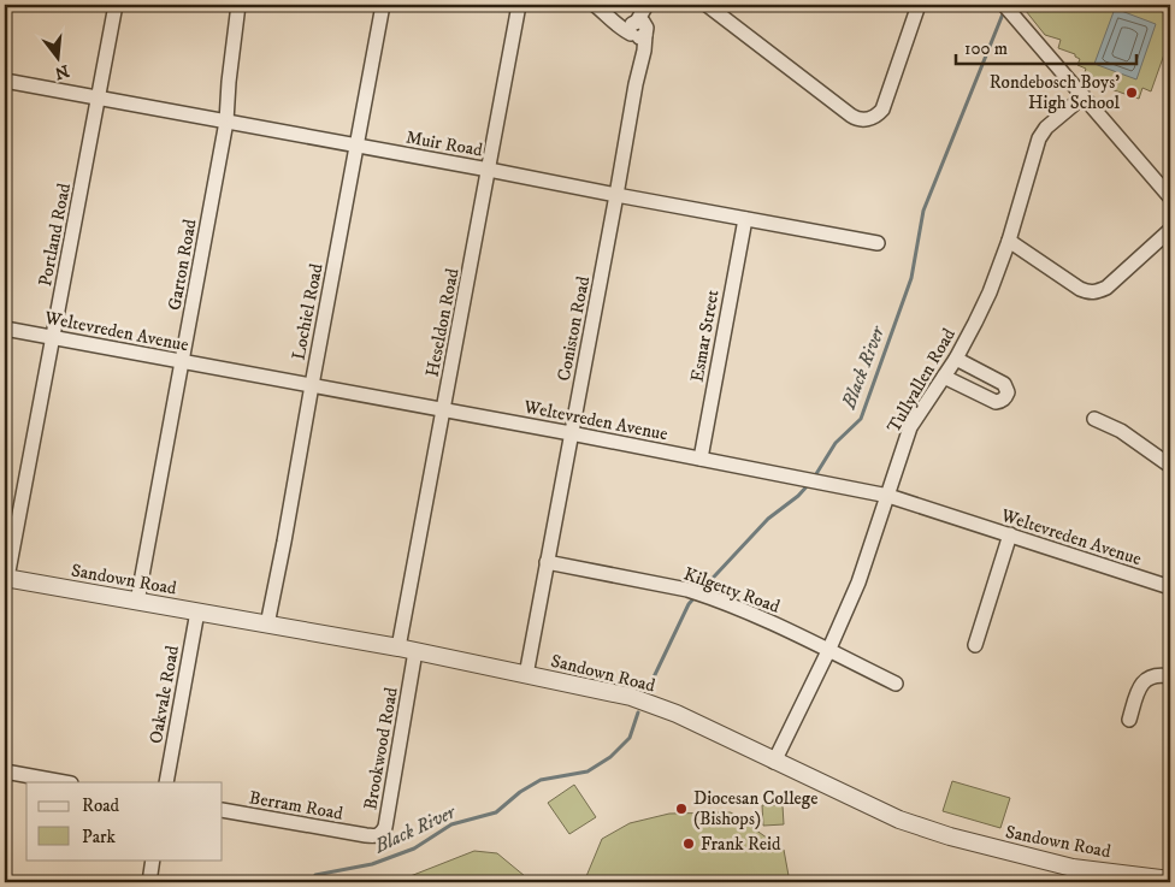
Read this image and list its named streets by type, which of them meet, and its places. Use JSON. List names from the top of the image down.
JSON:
{
  "streets": {
    "street": [
      "Muir Road",
      "Portland Road",
      "Garton Road",
      "Lochiel Road",
      "Heseldon Road",
      "Coniston Road",
      "Weltevreden Avenue",
      "Esmar Street",
      "Tullyallen Road",
      "Sandown Road",
      "Kilgetty Road",
      "Oakvale Road",
      "Brookwood Road",
      "Berram Road"
    ]
  },
  "crossings": [
    ["Muir Road", "Portland Road"],
    ["Muir Road", "Garton Road"],
    ["Muir Road", "Lochiel Road"],
    ["Muir Road", "Heseldon Road"],
    ["Muir Road", "Coniston Road"],
    ["Muir Road", "Esmar Street"],
    ["Portland Road", "Weltevreden Avenue"],
    ["Portland Road", "Sandown Road"],
    ["Garton Road", "Weltevreden Avenue"],
    ["Garton Road", "Sandown Road"],
    ["Lochiel Road", "Weltevreden Avenue"],
    ["Lochiel Road", "Sandown Road"],
    ["Heseldon Road", "Weltevreden Avenue"],
    ["Heseldon Road", "Sandown Road"],
    ["Heseldon Road", "Brookwood Road"],
    ["Coniston Road", "Weltevreden Avenue"],
    ["Coniston Road", "Sandown Road"],
    ["Coniston Road", "Kilgetty Road"],
    ["Weltevreden Avenue", "Esmar Street"],
    ["Weltevreden Avenue", "Tullyallen Road"],
    ["Tullyallen Road", "Sandown Road"],
    ["Tullyallen Road", "Kilgetty Road"],
    ["Sandown Road", "Oakvale Road"],
    ["Sandown Road", "Brookwood Road"],
    ["Brookwood Road", "Berram Road"]
  ],
  "water": ["Black River"],
  "places": ["Rondebosch Boys' High School", "Diocesan College (Bishops)", "Frank Reid"],
  "legend": ["Road", "Park"],
  "scale_bar": "100 m",
  "north": "bottom"
}
